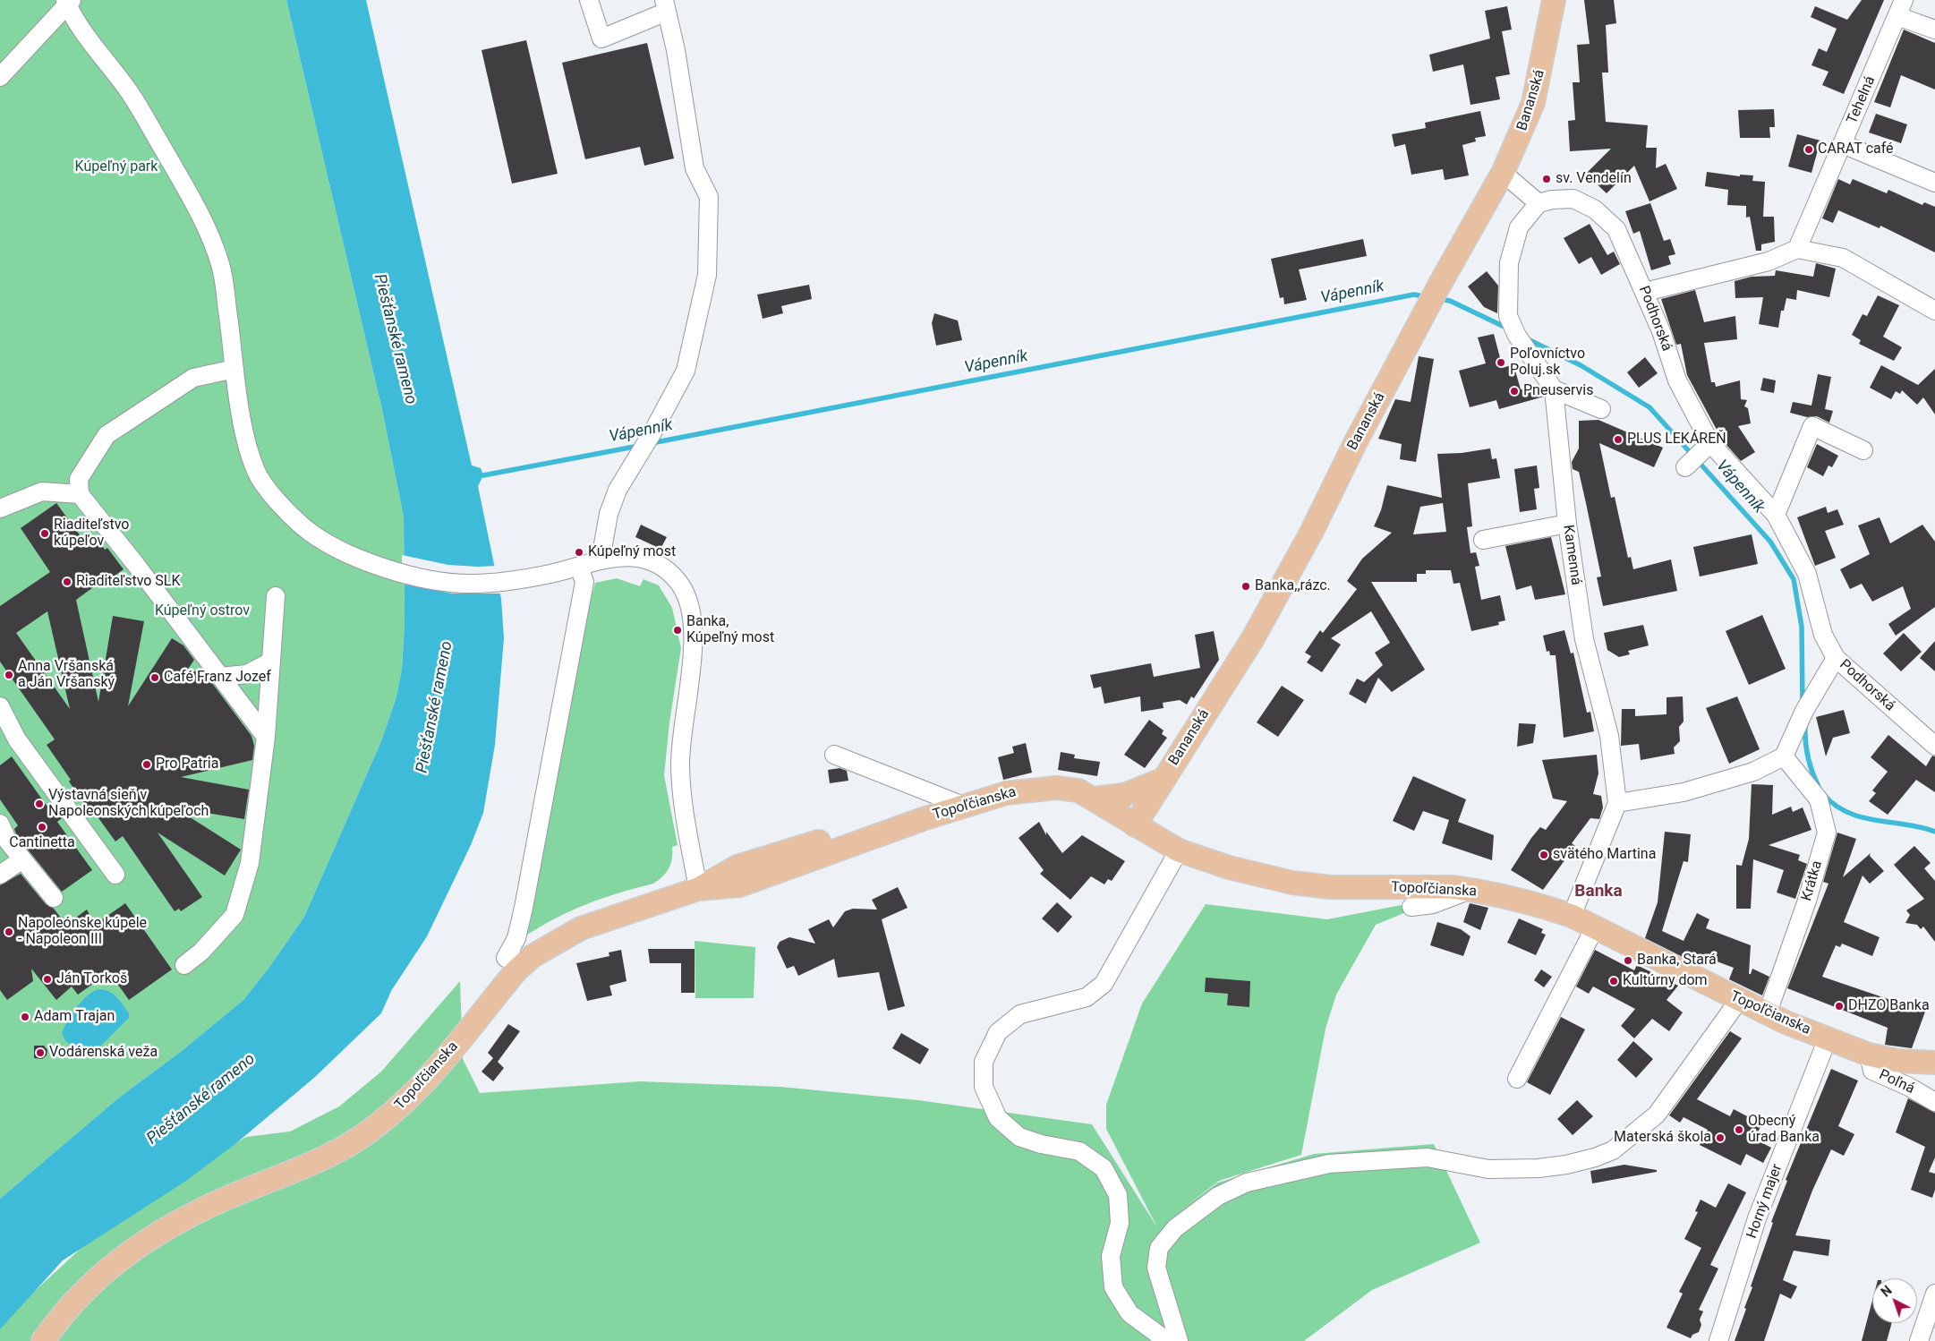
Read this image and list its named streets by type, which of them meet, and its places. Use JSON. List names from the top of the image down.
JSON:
{
  "streets": {
    "main road": ["Bananská", "Topoľčianska"],
    "street": [
      "Tehelná",
      "Podhorská",
      "Kamenná",
      "Krátka",
      "Poľná",
      "Horný majer"
    ]
  },
  "crossings": [
    ["Bananská", "Topoľčianska"],
    ["Podhorská", "Kamenná"],
    ["Kamenná", "Topoľčianska"],
    ["Topoľčianska", "Krátka"],
    ["Topoľčianska", "Poľná"],
    ["Topoľčianska", "Horný majer"]
  ],
  "districts": ["Banka"],
  "water": ["Vápenník", "Piešťanské rameno"],
  "parks": ["Kúpeľný park", "Kúpeľný ostrov"],
  "places": [
    "CARAT café",
    "sv. Vendelín",
    "Poľovníctvo Poluj.sk",
    "Pneuservis",
    "PLUS LEKÁREŇ",
    "Riaditeľstvo kúpeľov",
    "Kúpeľný most",
    "Riaditeľstvo SLK",
    "Banka,,rázc.",
    "Banka, Kúpeľný most",
    "Anna Vršanská a Ján Vršanský",
    "Café Franz Jozef",
    "Pro Patria",
    "Výstavná sieň v Napoleonských kúpeľoch",
    "Cantinetta",
    "svätého Martina",
    "Napoleónske kúpele - Napoleon III",
    "Banka, Stará",
    "Ján Torkoš",
    "Kultúrny dom",
    "DHZO Banka",
    "Adam Trajan",
    "Vodárenská veža",
    "Obecný úrad Banka",
    "Materská škola"
  ],
  "north": "top left"
}
